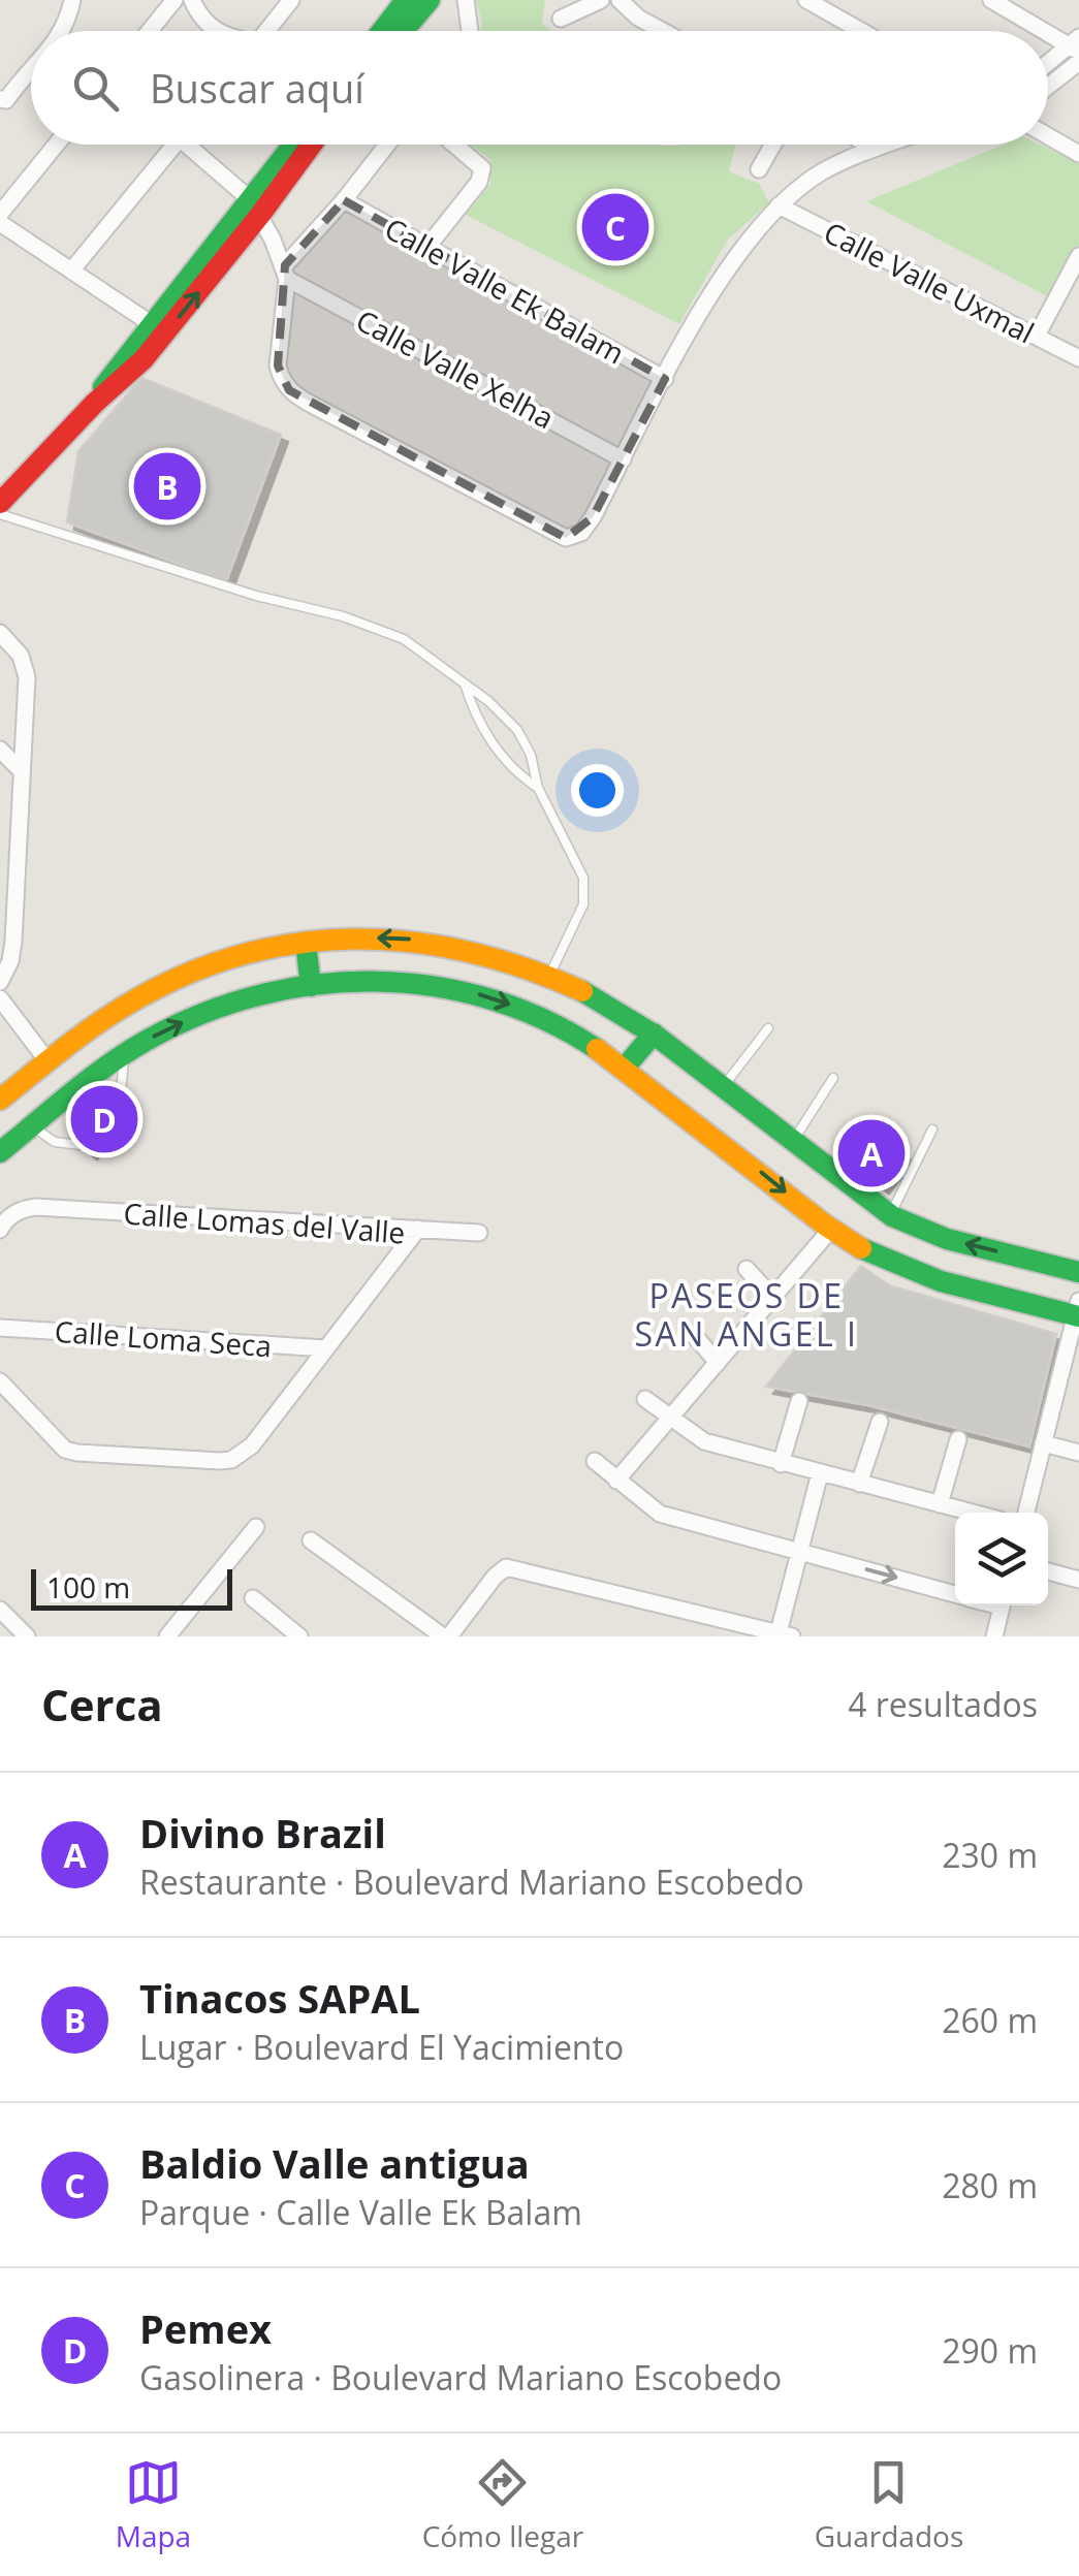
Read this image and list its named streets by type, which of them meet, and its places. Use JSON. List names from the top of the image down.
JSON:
{
  "streets": {
    "street": [
      "Calle Valle Uxmal",
      "Calle Valle Ek Balam",
      "Calle Valle Xelha",
      "Calle Lomas del Valle",
      "Calle Loma Seca"
    ]
  },
  "crossings": [
    ["Calle Lomas del Valle", "Calle Loma Seca"]
  ],
  "districts": ["PASEOS DE SAN ANGEL I"],
  "scale_bar": "100 m",
  "page": {
    "search": "Buscar aquí",
    "pins": [
      "C",
      "B",
      "D",
      "A"
    ],
    "scale": "100 m",
    "heading": ["Cerca", "4 resultados"],
    "list": [
      {
        "mark": "A",
        "name": "Divino Brazil",
        "note": "Restaurante · Boulevard Mariano Escobedo",
        "value": "230 m"
      },
      {
        "mark": "B",
        "name": "Tinacos SAPAL",
        "note": "Lugar · Boulevard El Yacimiento",
        "value": "260 m"
      },
      {
        "mark": "C",
        "name": "Baldio Valle antigua",
        "note": "Parque · Calle Valle Ek Balam",
        "value": "280 m"
      },
      {
        "mark": "D",
        "name": "Pemex",
        "note": "Gasolinera · Boulevard Mariano Escobedo",
        "value": "290 m"
      }
    ],
    "nav": ["Mapa", "Cómo llegar", "Guardados"]
  }
}
